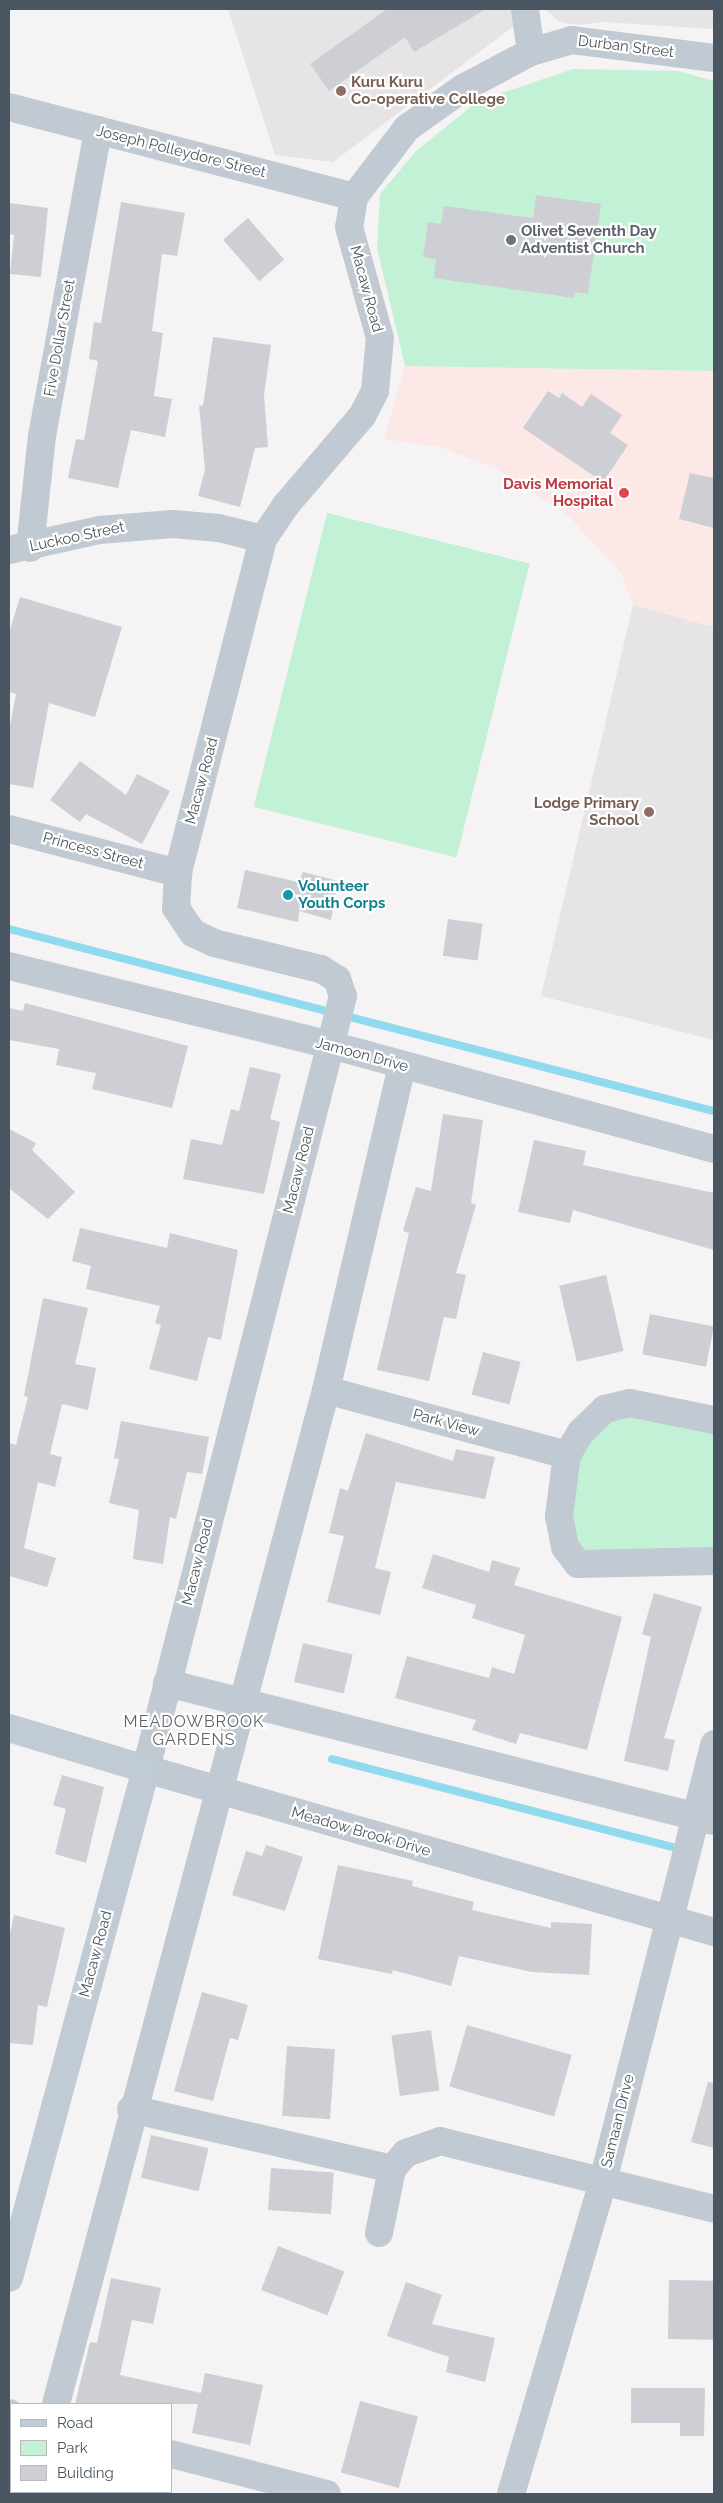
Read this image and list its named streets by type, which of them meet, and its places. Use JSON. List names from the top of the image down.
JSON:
{
  "streets": {
    "street": [
      "Durban Street",
      "Joseph Polleydore Street",
      "Macaw Road",
      "Five Dollar Street",
      "Luckoo Street",
      "Princess Street",
      "Jamoon Drive",
      "Park View",
      "Meadow Brook Drive",
      "Samaan Drive"
    ]
  },
  "crossings": [
    ["Durban Street", "Joseph Polleydore Street"],
    ["Durban Street", "Macaw Road"],
    ["Joseph Polleydore Street", "Macaw Road"],
    ["Joseph Polleydore Street", "Five Dollar Street"],
    ["Macaw Road", "Luckoo Street"],
    ["Macaw Road", "Princess Street"],
    ["Macaw Road", "Jamoon Drive"],
    ["Macaw Road", "Meadow Brook Drive"],
    ["Five Dollar Street", "Luckoo Street"],
    ["Meadow Brook Drive", "Samaan Drive"]
  ],
  "districts": ["MEADOWBROOK GARDENS"],
  "places": [
    "Kuru Kuru Co-operative College",
    "Olivet Seventh Day Adventist Church",
    "Davis Memorial Hospital",
    "Lodge Primary School",
    "Volunteer Youth Corps"
  ],
  "legend": ["Road", "Park", "Building"]
}
